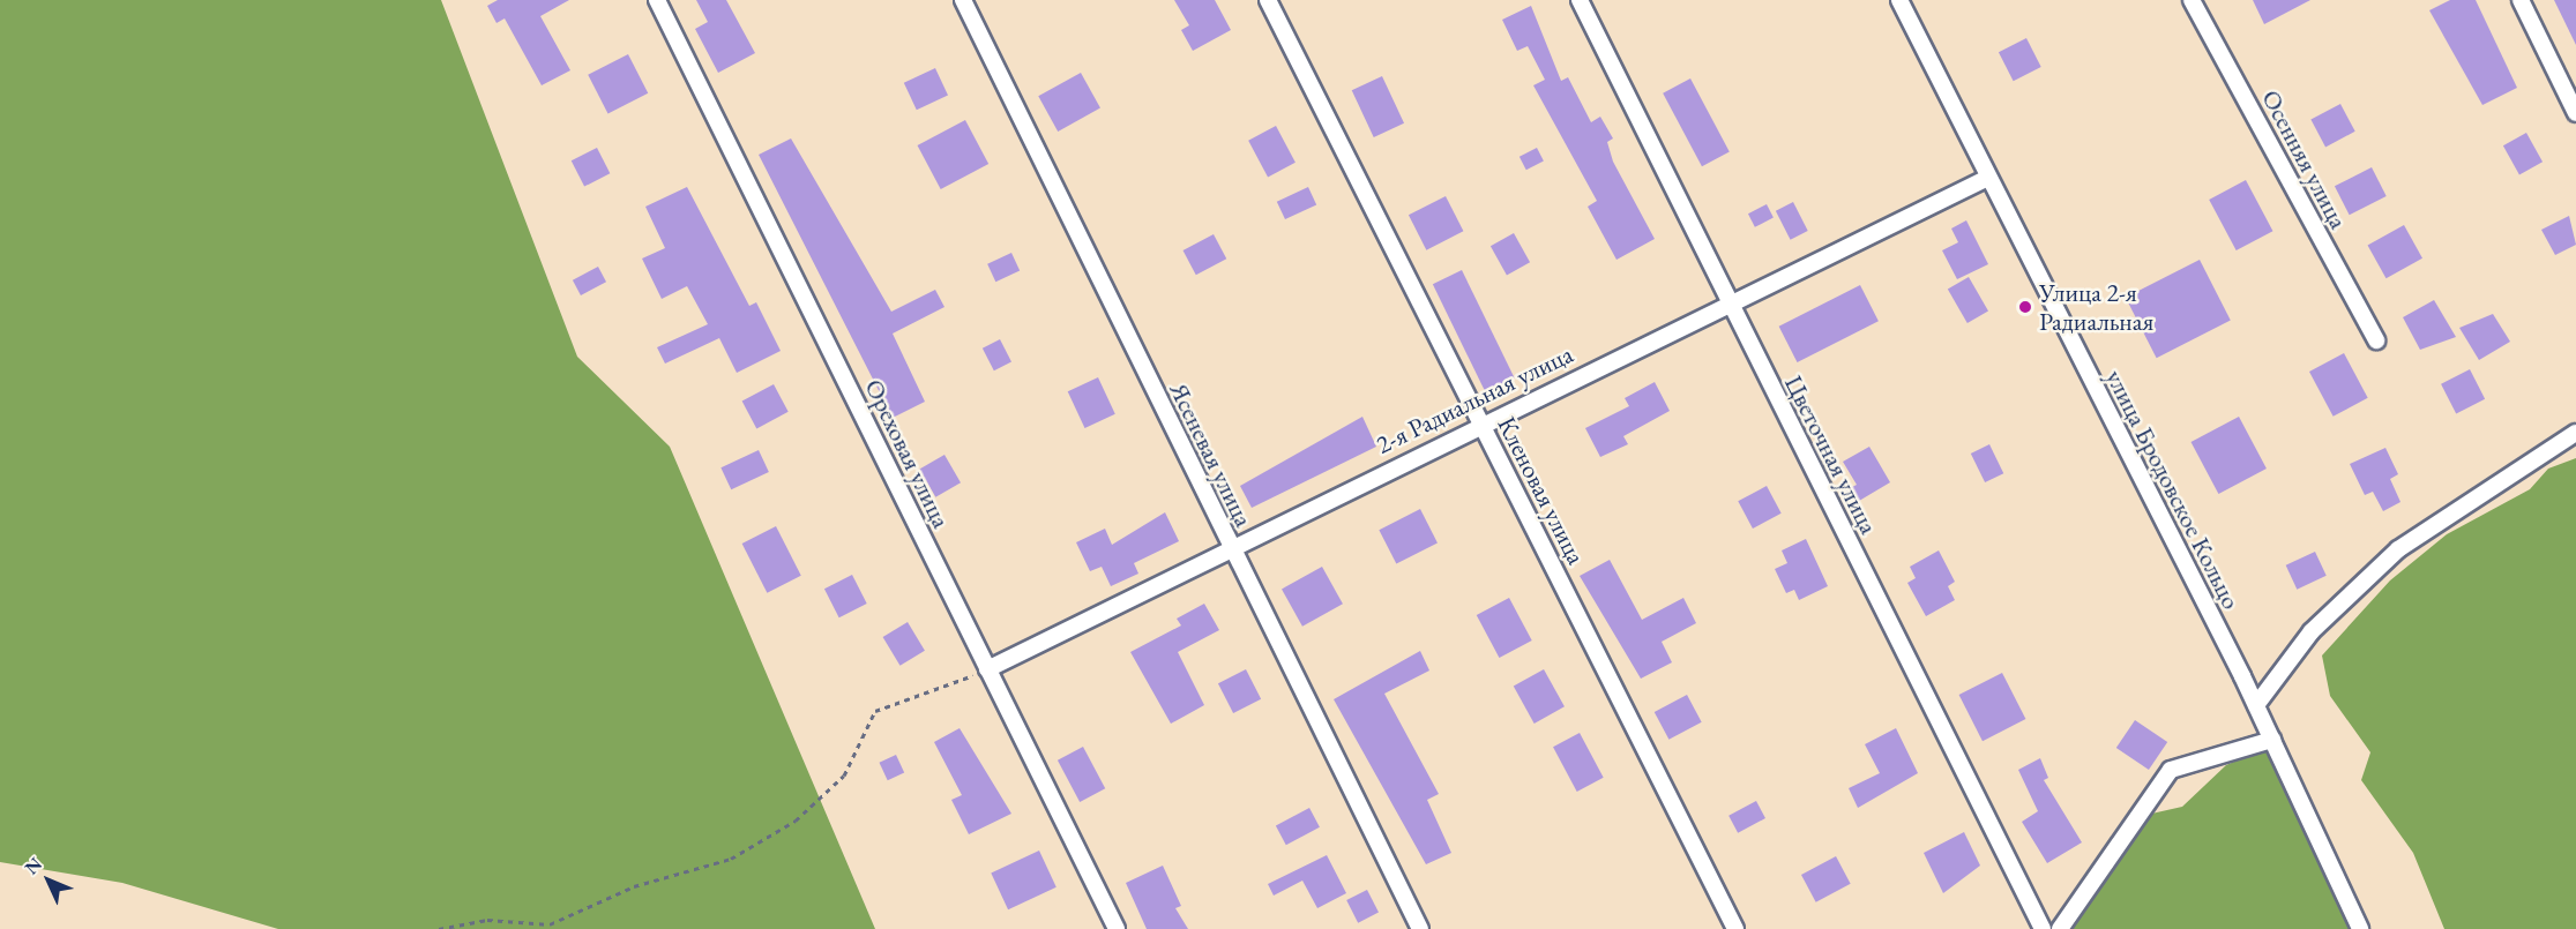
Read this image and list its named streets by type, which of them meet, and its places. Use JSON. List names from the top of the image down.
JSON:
{
  "streets": {
    "street": [
      "Осенняя улица",
      "2-я Радиальная улица",
      "Ореховая улица",
      "Ясеневая улица",
      "Цветочная улица",
      "улица Бродовское Кольцо",
      "Кленовая улица"
    ]
  },
  "crossings": [
    ["2-я Радиальная улица", "Ореховая улица"],
    ["2-я Радиальная улица", "Ясеневая улица"],
    ["2-я Радиальная улица", "Цветочная улица"],
    ["2-я Радиальная улица", "улица Бродовское Кольцо"],
    ["2-я Радиальная улица", "Кленовая улица"]
  ],
  "places": ["Улица 2-я Радиальная"],
  "north": "top left"
}
